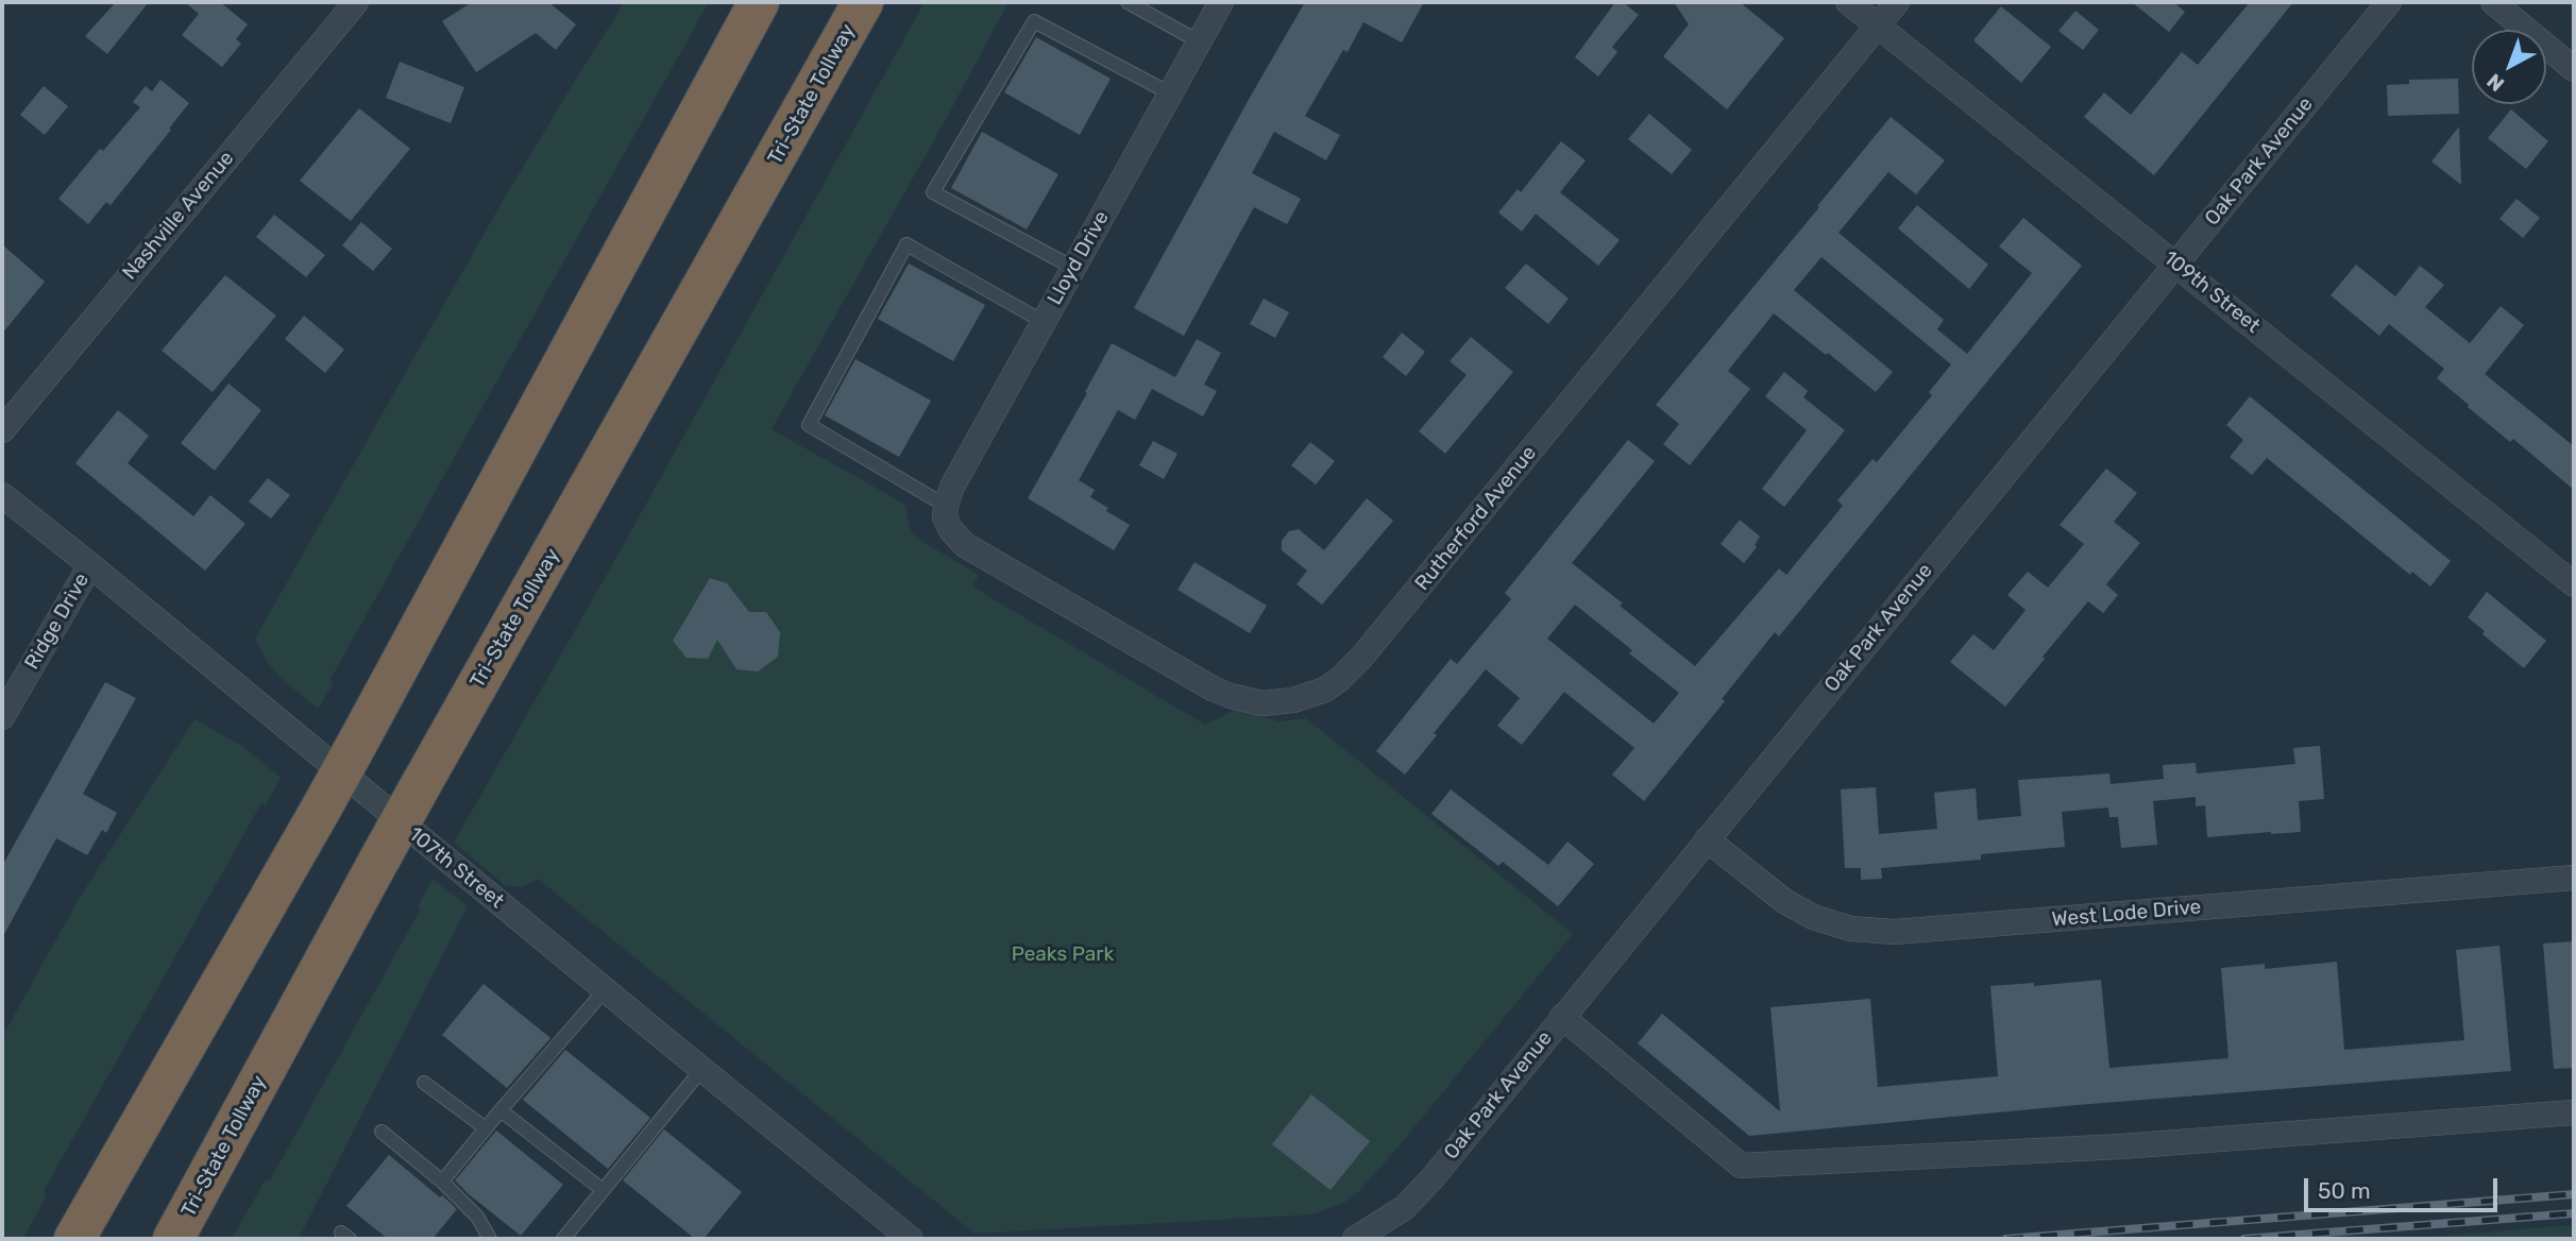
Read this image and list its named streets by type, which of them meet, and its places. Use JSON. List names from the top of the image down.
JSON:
{
  "streets": {
    "highway": ["Tri-State Tollway"],
    "street": [
      "Oak Park Avenue",
      "Nashville Avenue",
      "Lloyd Drive",
      "109th Street",
      "Rutherford Avenue",
      "Ridge Drive",
      "107th Street",
      "West Lode Drive"
    ]
  },
  "crossings": [
    ["Oak Park Avenue", "109th Street"],
    ["Oak Park Avenue", "West Lode Drive"],
    ["Lloyd Drive", "Rutherford Avenue"],
    ["109th Street", "Rutherford Avenue"],
    ["Ridge Drive", "107th Street"]
  ],
  "parks": ["Peaks Park"],
  "scale_bar": "50 m",
  "north": "bottom left"
}
